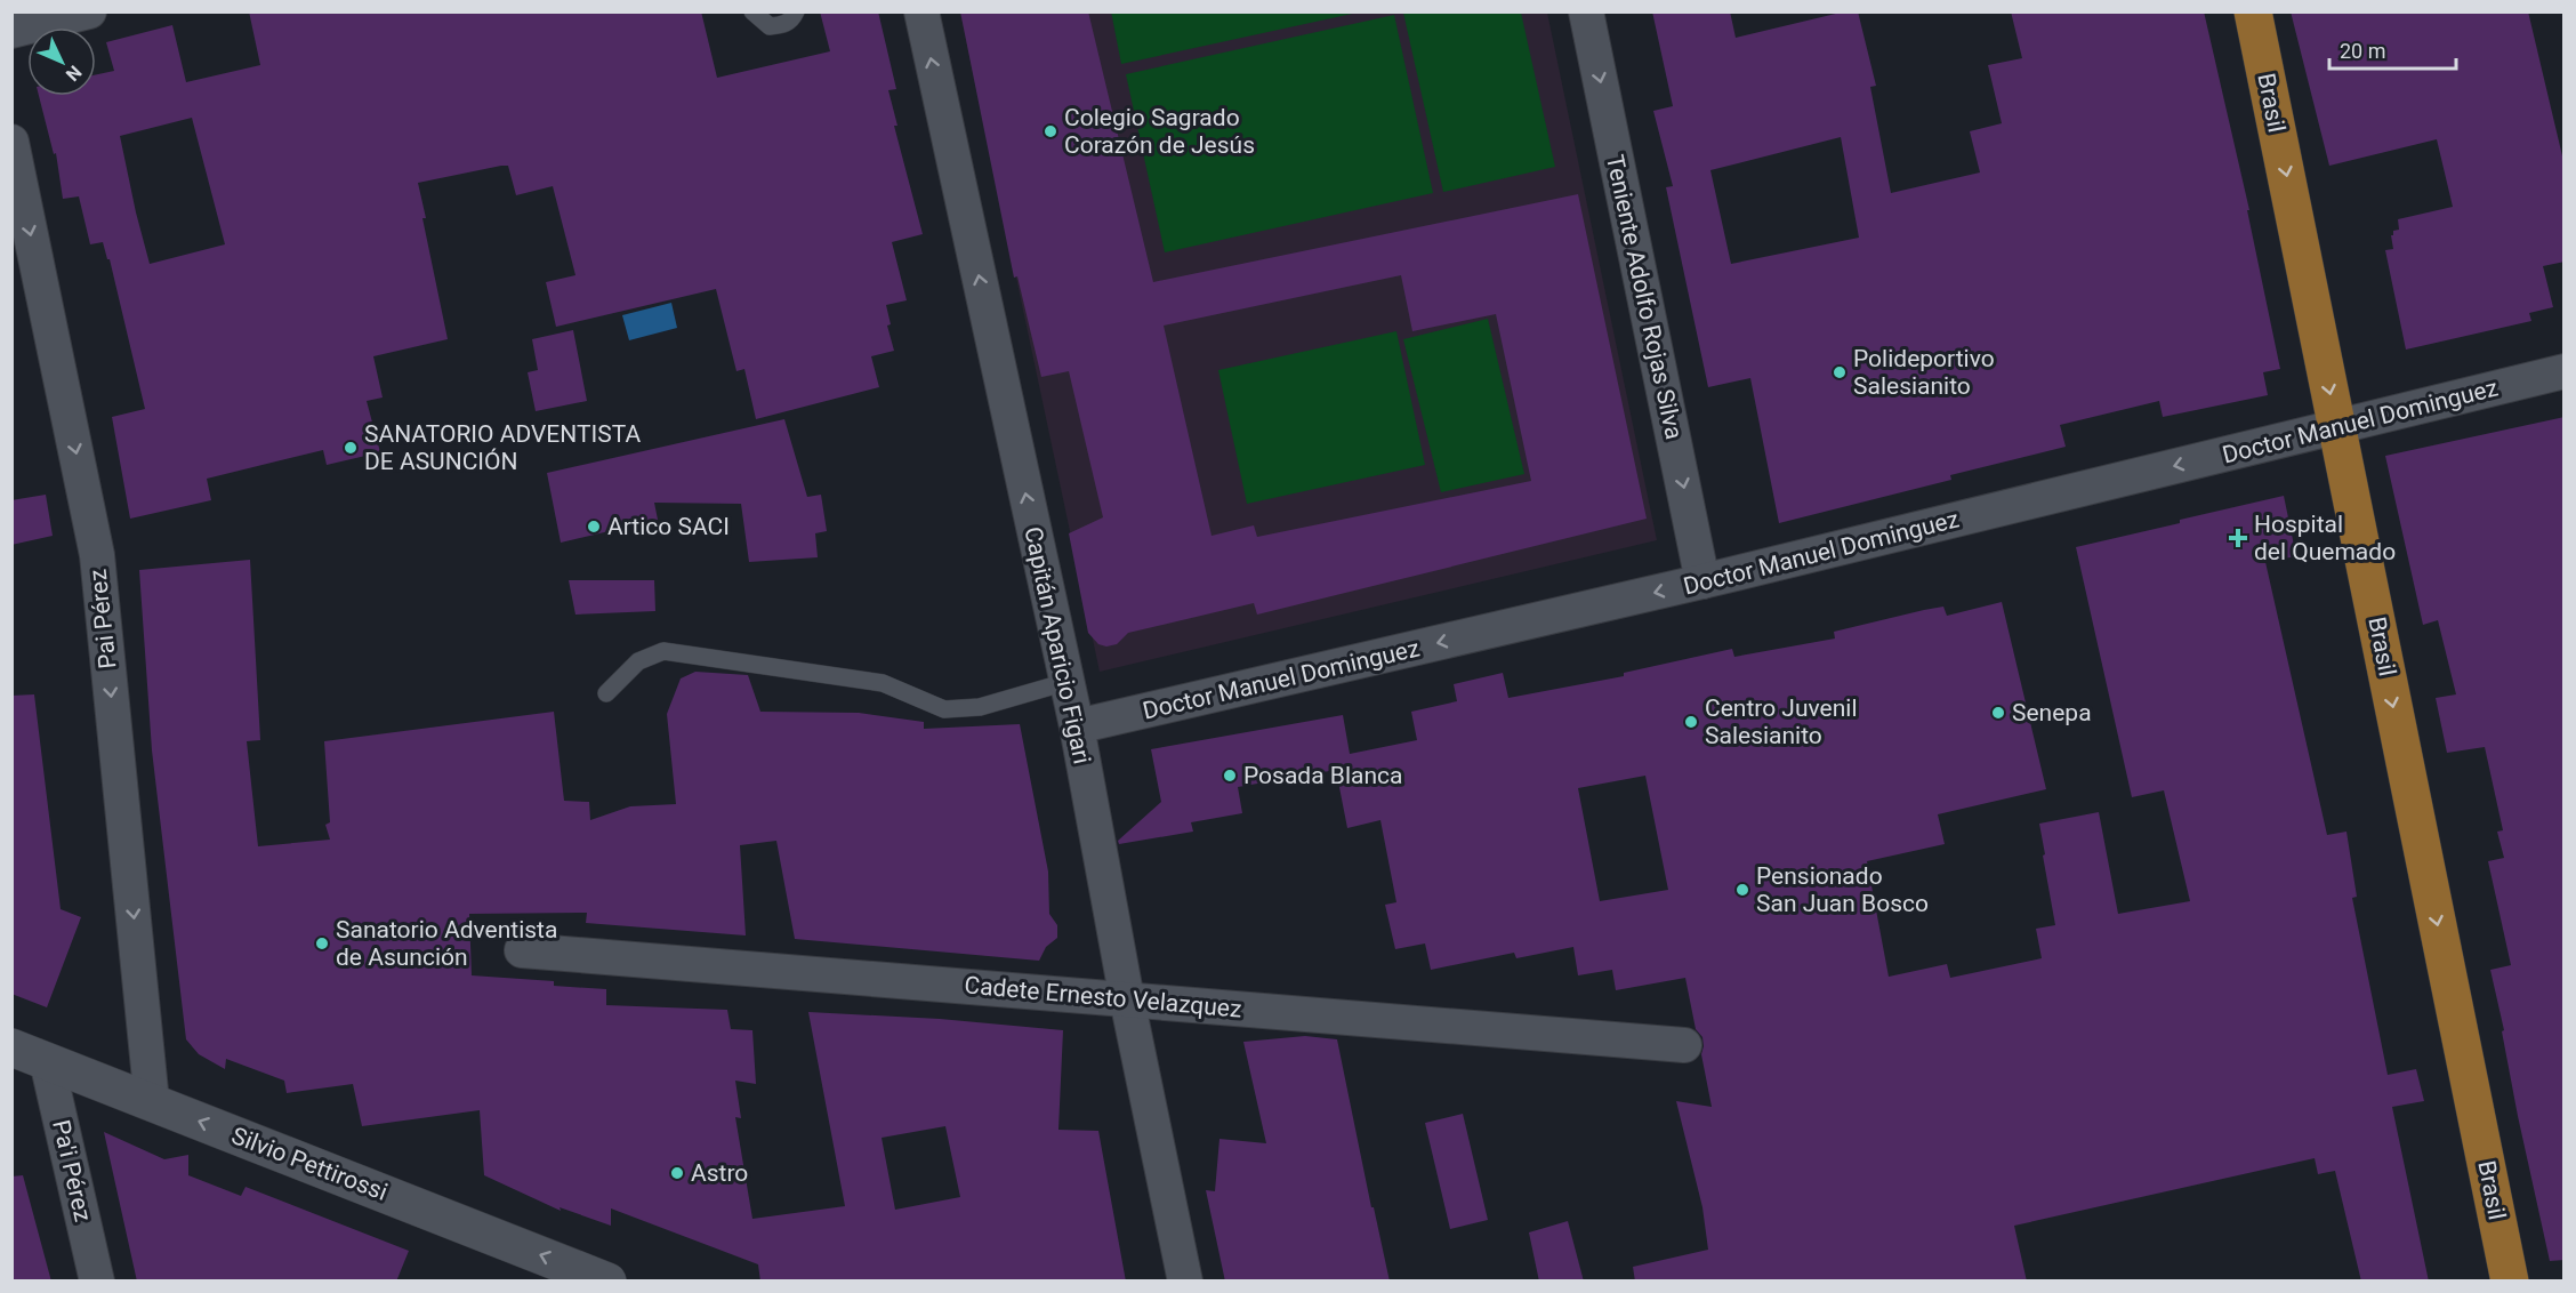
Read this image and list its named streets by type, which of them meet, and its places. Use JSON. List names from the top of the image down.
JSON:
{
  "streets": {
    "main road": ["Brasil", "Silvio Pettirossi"],
    "street": [
      "Teniente Adolfo Rojas Silva",
      "Doctor Manuel Dominguez",
      "Pai Pérez",
      "Capitán Aparicio Figari",
      "Cadete Ernesto Velazquez",
      "Pa'i Pérez"
    ]
  },
  "crossings": [
    ["Brasil", "Doctor Manuel Dominguez"],
    ["Teniente Adolfo Rojas Silva", "Doctor Manuel Dominguez"],
    ["Doctor Manuel Dominguez", "Capitán Aparicio Figari"],
    ["Pai Pérez", "Silvio Pettirossi"],
    ["Capitán Aparicio Figari", "Cadete Ernesto Velazquez"],
    ["Silvio Pettirossi", "Pa'i Pérez"]
  ],
  "one_way": [
    "Brasil",
    "Teniente Adolfo Rojas Silva",
    "Doctor Manuel Dominguez",
    "Pai Pérez",
    "Capitán Aparicio Figari",
    "Silvio Pettirossi"
  ],
  "places": {
    "other": [
      "Colegio Sagrado Corazón de Jesús",
      "Polideportivo Salesianito",
      "SANATORIO ADVENTISTA DE ASUNCIÓN",
      "Artico SACI",
      "Senepa",
      "Centro Juvenil Salesianito",
      "Posada Blanca",
      "Pensionado San Juan Bosco",
      "Sanatorio Adventista de Asunción",
      "Astro"
    ],
    "health": ["Hospital del Quemado"]
  },
  "scale_bar": "20 m",
  "north": "bottom right"
}
